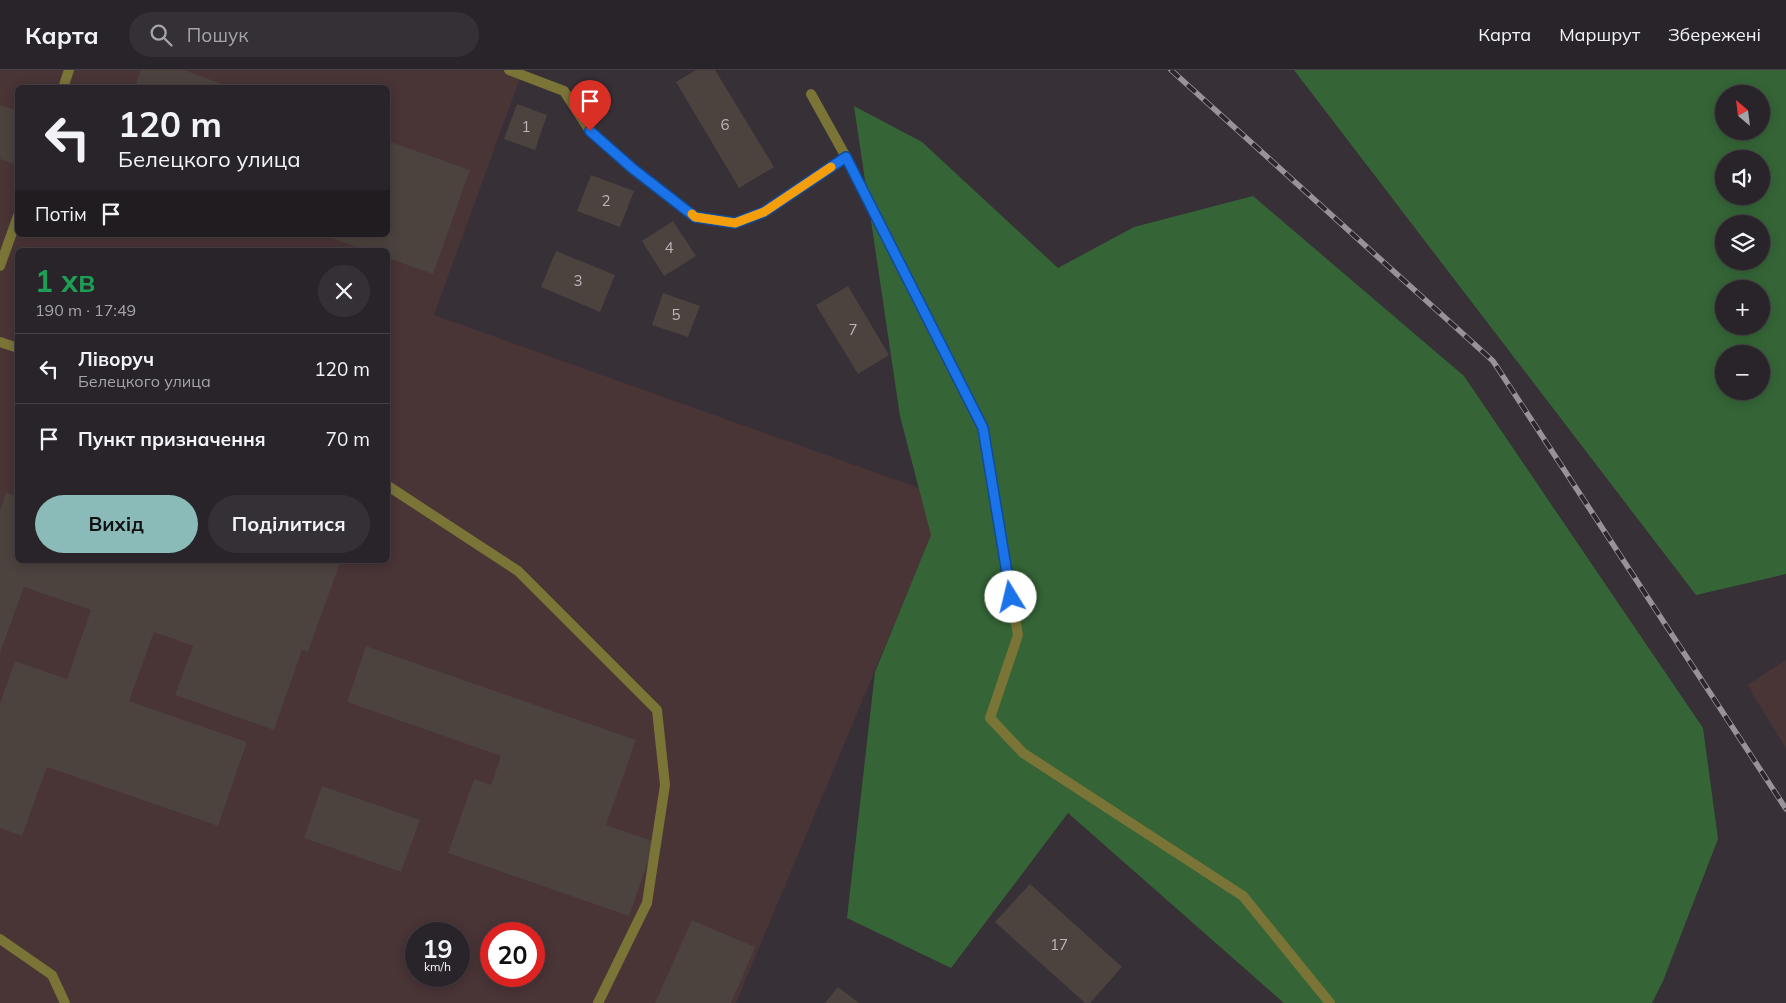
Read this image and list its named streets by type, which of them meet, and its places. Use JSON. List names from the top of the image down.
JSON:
{
  "house_numbers": [
    "6",
    "1",
    "2",
    "4",
    "3",
    "5",
    "7",
    "17"
  ],
  "north": "top left",
  "page": {
    "header": "Карта",
    "search": "Пошук",
    "nav": ["Карта", "Маршрут", "Збережені"],
    "map_buttons": ["+", "−"],
    "turn": ["120 m", "Белецкого улица"],
    "then": "Потім",
    "heading": ["1 хв", "190 m · 17:49"],
    "list": [
      {
        "name": "Ліворуч",
        "note": "Белецкого улица",
        "value": "120 m"
      },
      {
        "name": "Пункт призначення",
        "value": "70 m"
      }
    ],
    "buttons": ["Вихід", "Поділитися"],
    "speed": "19 km/h",
    "limit": "20"
  }
}
